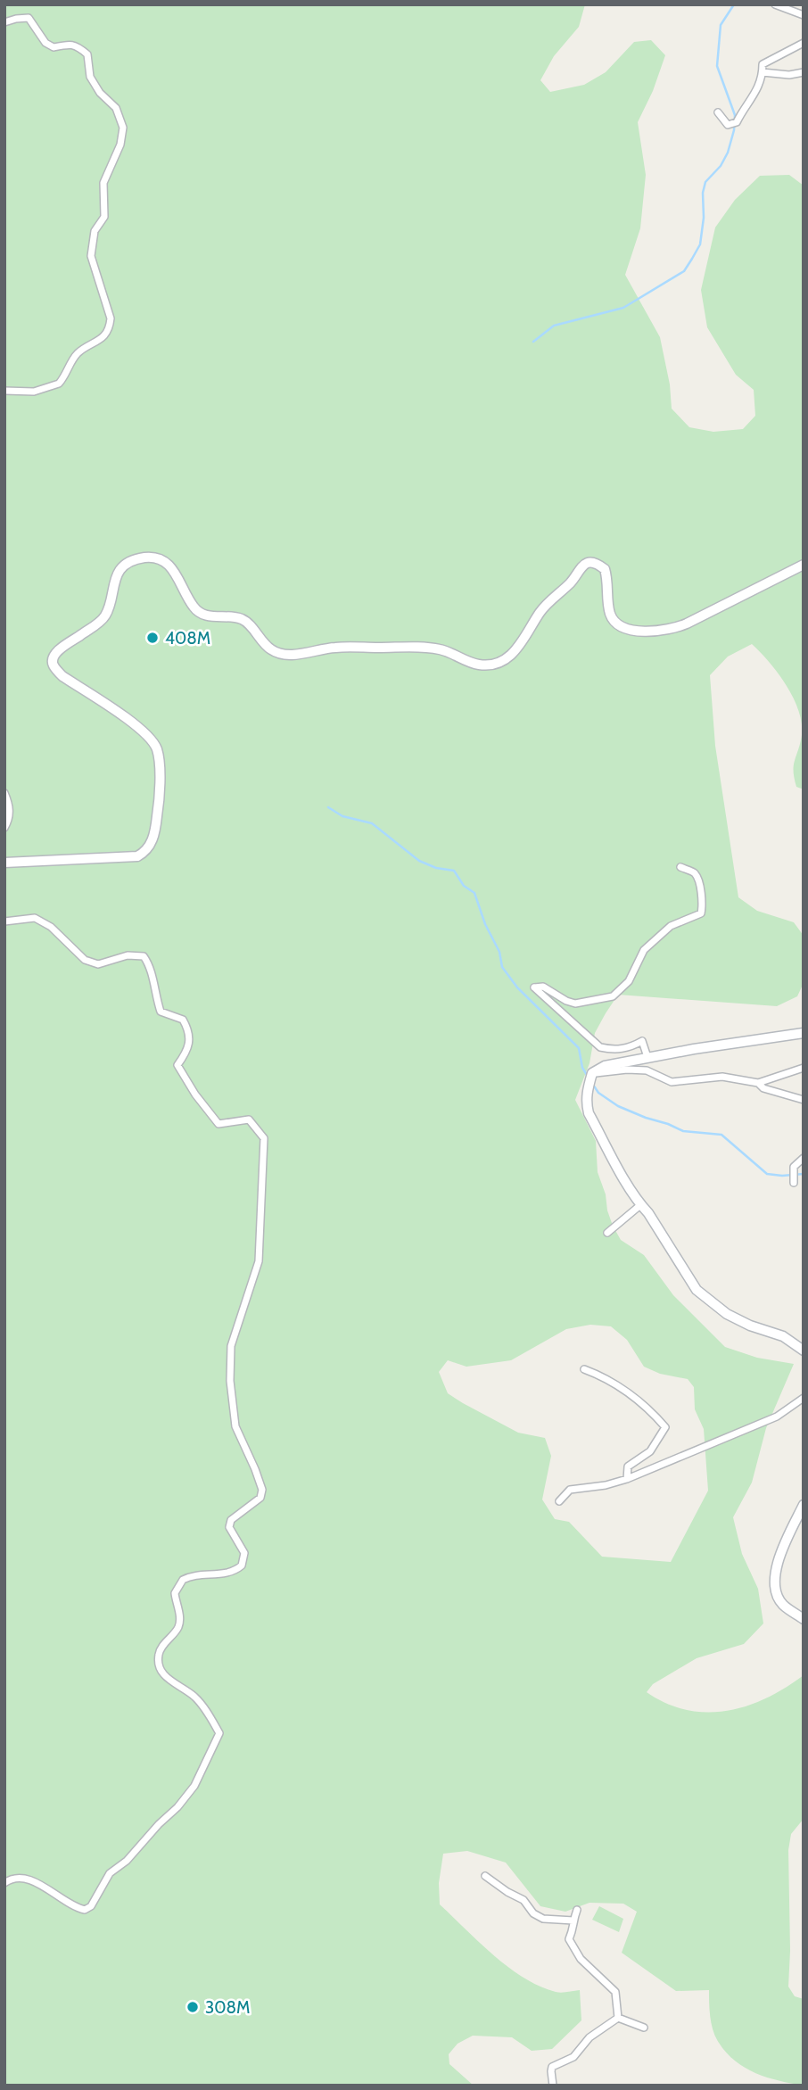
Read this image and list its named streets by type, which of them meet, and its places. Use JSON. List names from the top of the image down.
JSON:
{
  "places": ["408M", "308M"]
}
